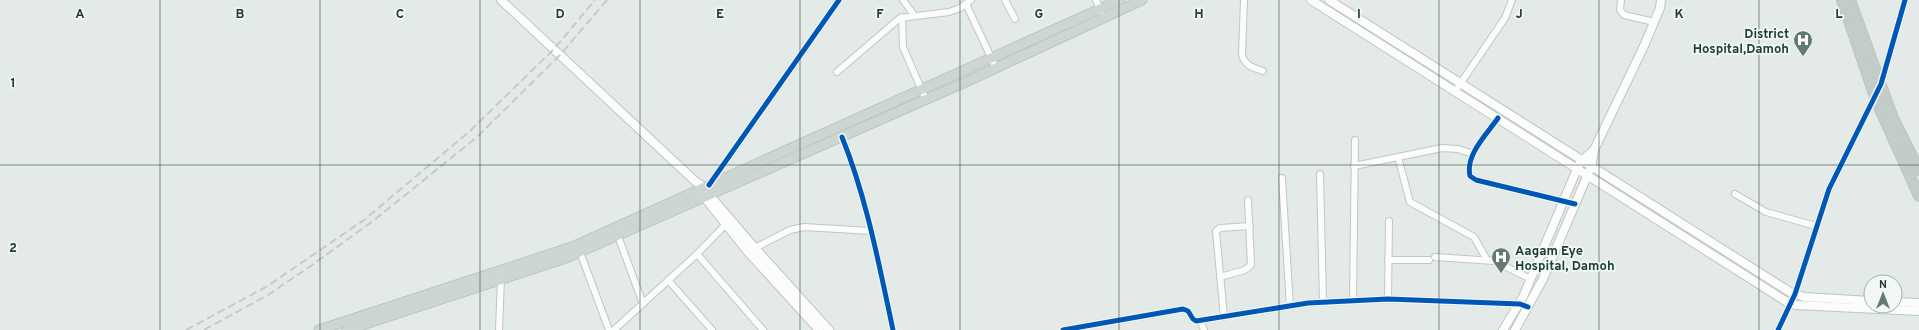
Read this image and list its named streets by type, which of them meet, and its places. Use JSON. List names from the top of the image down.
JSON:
{
  "places": {
    "hospital": ["District Hospital,Damoh", "Aagam Eye Hospital, Damoh"]
  },
  "north": "top",
  "grid": {
    "columns": [
      "A",
      "B",
      "C",
      "D",
      "E",
      "F",
      "G",
      "H",
      "I",
      "J",
      "K",
      "L"
    ],
    "rows": ["1", "2"]
  }
}
